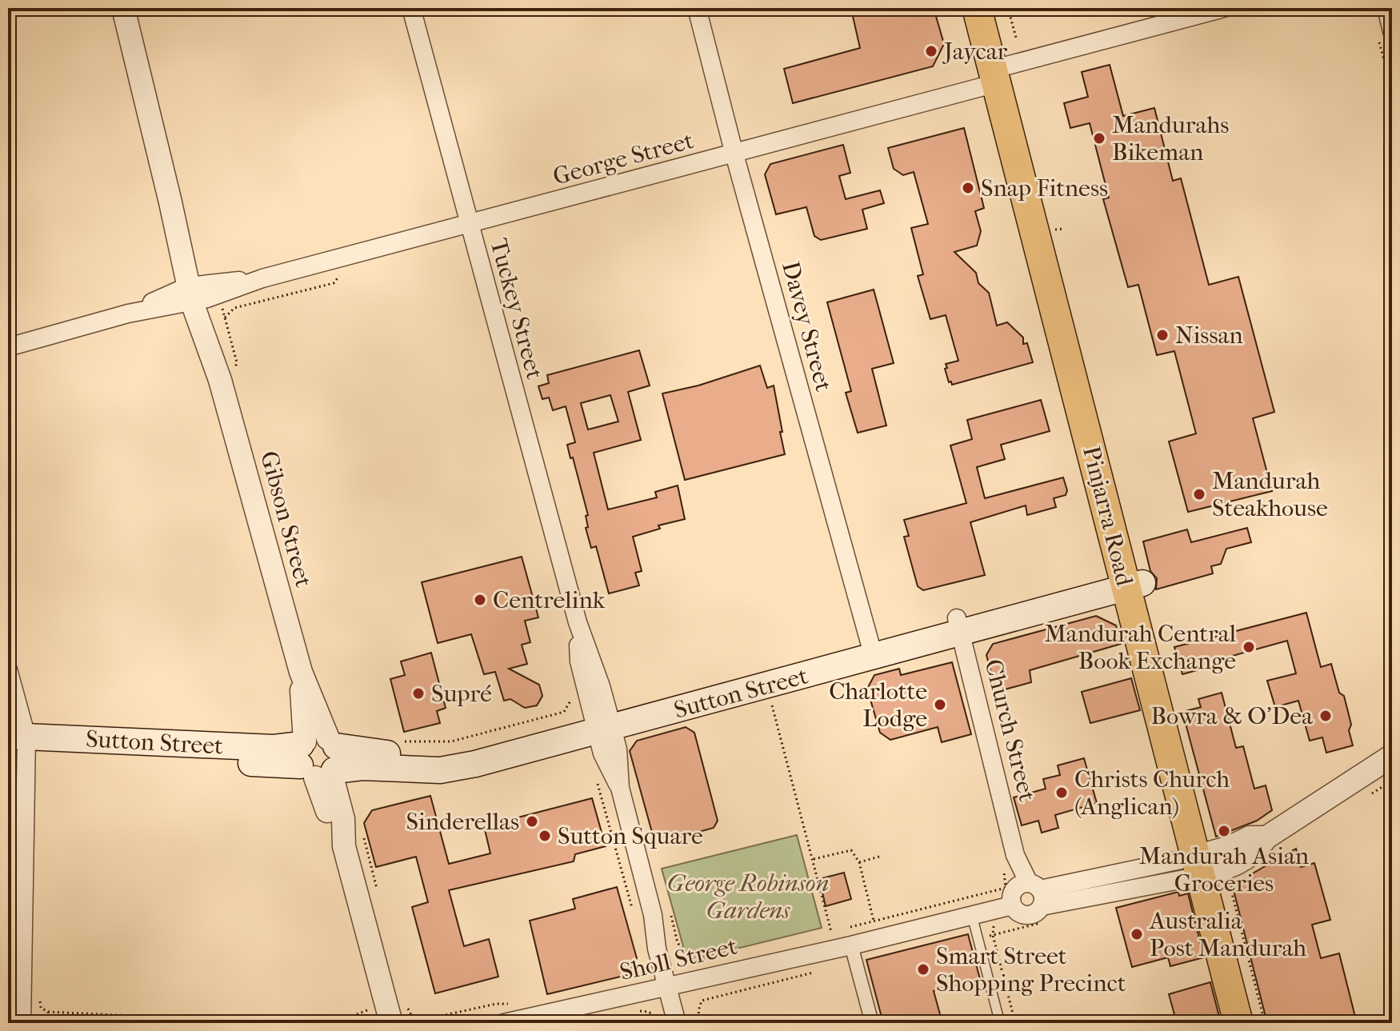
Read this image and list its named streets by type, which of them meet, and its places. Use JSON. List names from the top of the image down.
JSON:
{
  "streets": {
    "main road": ["Pinjarra Road", "Sutton Street"],
    "street": [
      "George Street",
      "Tuckey Street",
      "Davey Street",
      "Gibson Street",
      "Church Street",
      "Sholl Street"
    ]
  },
  "crossings": [
    ["George Street", "Tuckey Street"],
    ["George Street", "Davey Street"],
    ["George Street", "Pinjarra Road"],
    ["George Street", "Gibson Street"],
    ["Tuckey Street", "Sutton Street"],
    ["Tuckey Street", "Sholl Street"],
    ["Davey Street", "Sutton Street"],
    ["Pinjarra Road", "Sutton Street"],
    ["Pinjarra Road", "Sholl Street"],
    ["Gibson Street", "Sutton Street"],
    ["Sutton Street", "Church Street"],
    ["Church Street", "Sholl Street"]
  ],
  "parks": ["George Robinson Gardens"],
  "places": [
    "Jaycar",
    "Mandurahs Bikeman",
    "Snap Fitness",
    "Nissan",
    "Mandurah Steakhouse",
    "Centrelink",
    "Mandurah Central Book Exchange",
    "Supré",
    "Charlotte Lodge",
    "Bowra & O'Dea",
    "Christs Church (Anglican)",
    "Sinderellas",
    "Mandurah Asian Groceries",
    "Sutton Square",
    "Australia Post Mandurah",
    "Smart Street Shopping Precinct"
  ]
}
